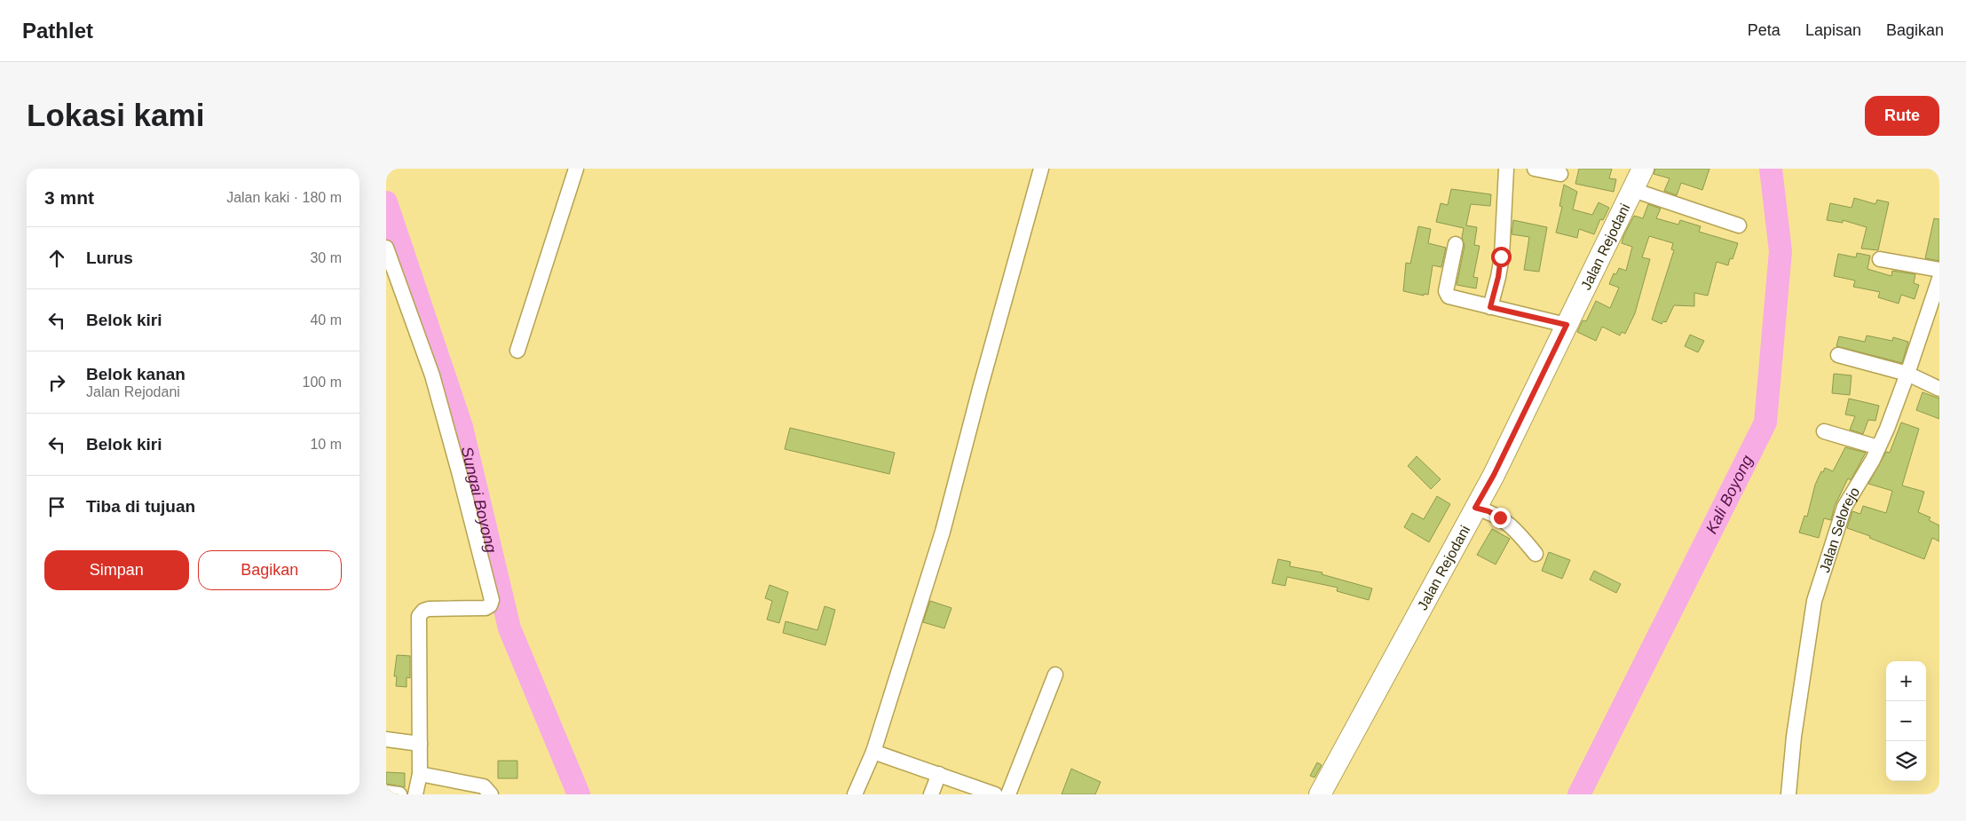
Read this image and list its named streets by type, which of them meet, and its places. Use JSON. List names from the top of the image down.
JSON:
{
  "streets": {
    "main road": ["Jalan Rejodani"],
    "street": ["Jalan Selorejo"]
  },
  "water": ["Kali Boyong", "Sungai Boyong"],
  "page": {
    "header": "Pathlet",
    "nav": ["Peta", "Lapisan", "Bagikan"],
    "buttons": [
      "Rute",
      ["Simpan", "Bagikan"]
    ],
    "title": "Lokasi kami",
    "heading": ["3 mnt", "Jalan kaki · 180 m"],
    "list": [
      ["Lurus", "30 m"],
      ["Belok kiri", "40 m"],
      ["Belok kanan", "Jalan Rejodani", "100 m"],
      ["Belok kiri", "10 m"],
      "Tiba di tujuan"
    ],
    "map_buttons": ["+", "−"]
  }
}
